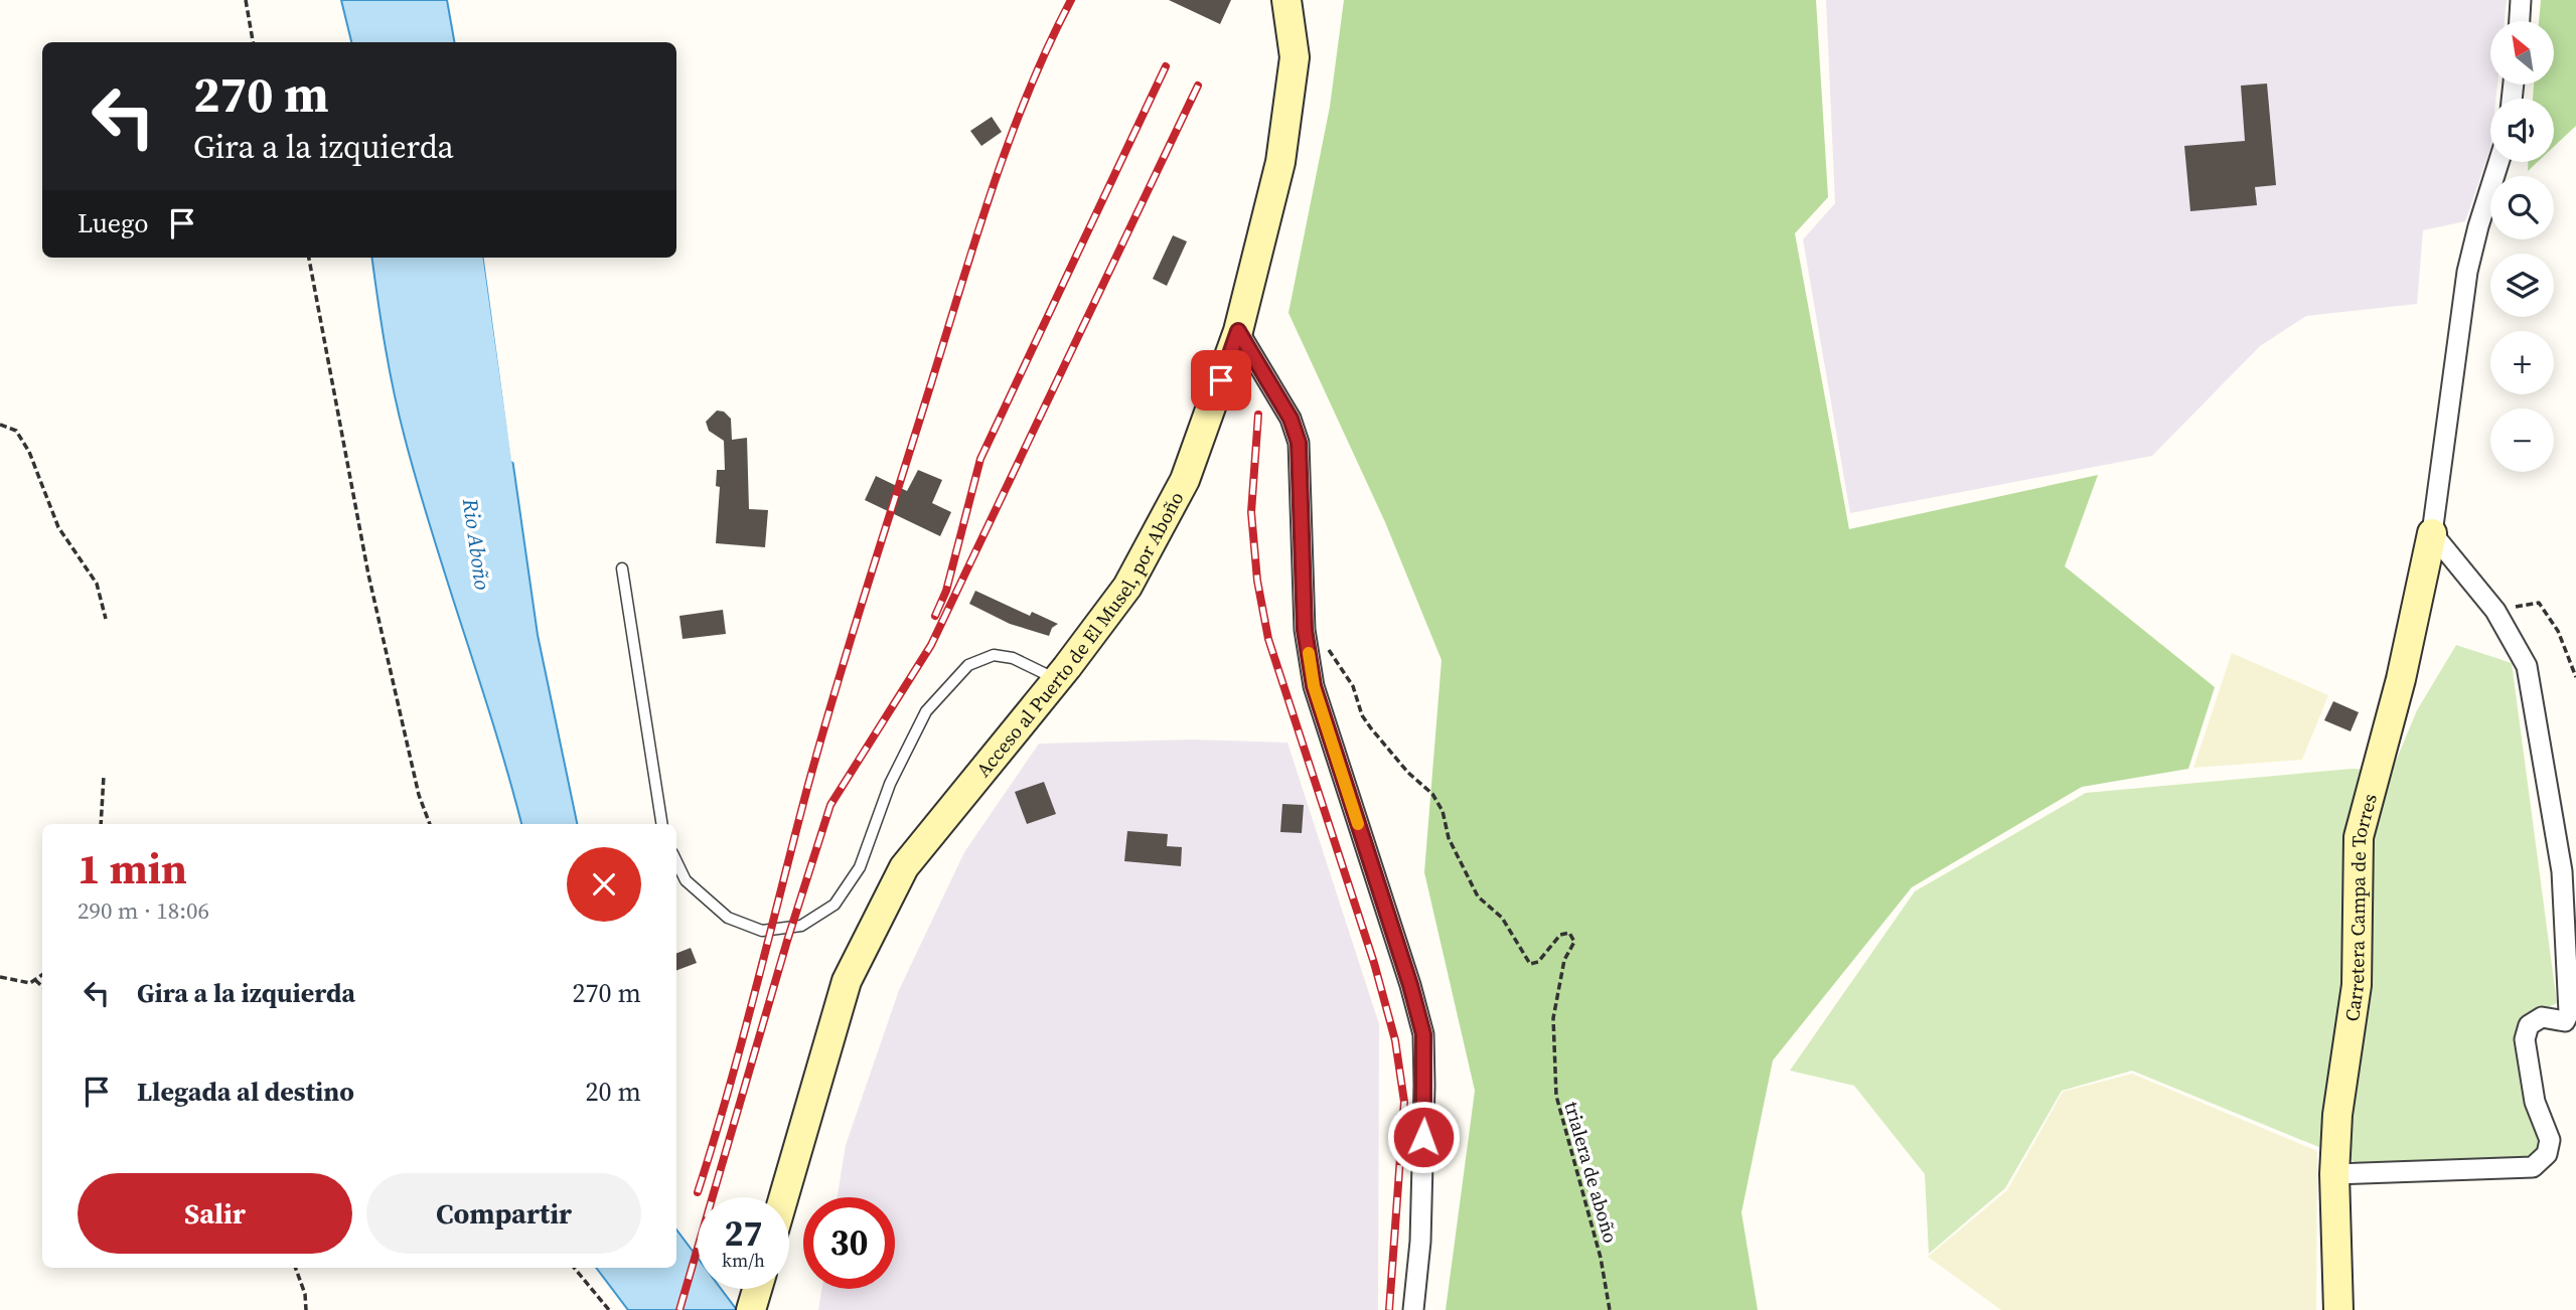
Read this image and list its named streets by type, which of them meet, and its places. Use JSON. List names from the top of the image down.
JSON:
{
  "streets": {
    "street": ["Acceso al Puerto de El Musel, por Aboño", "Carretera Campa de Torres"],
    "path": ["trialera de aboño"]
  },
  "water": ["Rio Aboño"],
  "north": "top left",
  "page": {
    "map_buttons": ["+", "−"],
    "turn": ["270 m", "Gira a la izquierda"],
    "then": "Luego",
    "heading": ["1 min", "290 m · 18:06"],
    "list": [
      {
        "name": "Gira a la izquierda",
        "value": "270 m"
      },
      {
        "name": "Llegada al destino",
        "value": "20 m"
      }
    ],
    "buttons": ["Salir", "Compartir"],
    "speed": "27 km/h",
    "limit": "30"
  }
}
